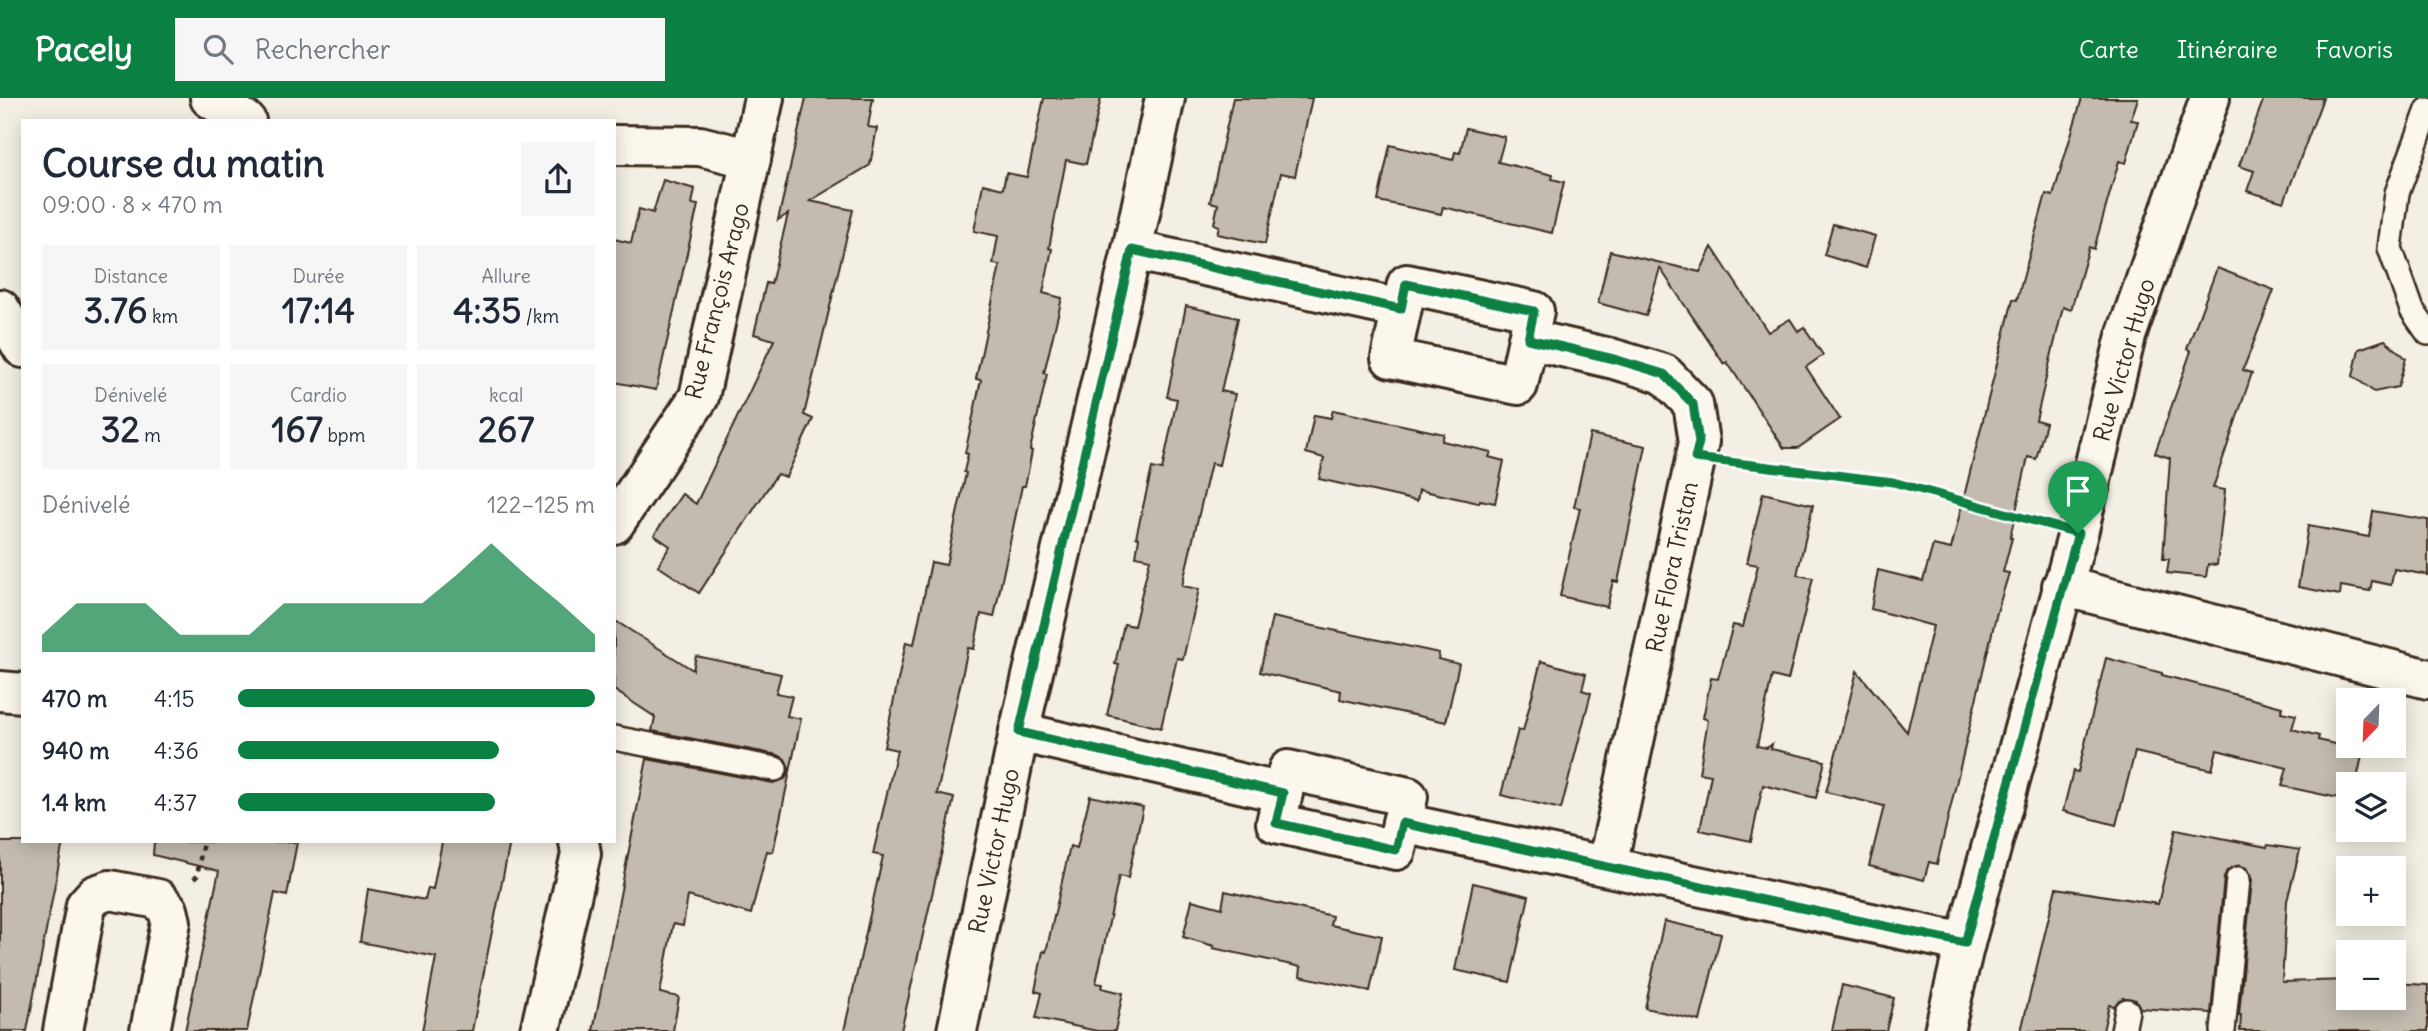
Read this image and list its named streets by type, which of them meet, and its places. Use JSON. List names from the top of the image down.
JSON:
{
  "streets": {
    "street": ["Rue François Arago", "Rue Victor Hugo", "Rue Flora Tristan"]
  },
  "north": "bottom left",
  "page": {
    "header": "Pacely",
    "search": "Rechercher",
    "nav": ["Carte", "Itinéraire", "Favoris"],
    "heading": ["Course du matin", "09:00 · 8 × 470 m"],
    "stats": [
      ["Distance", "3.76 km"],
      ["Durée", "17:14"],
      ["Allure", "4:35 /km"],
      ["Dénivelé", "32 m"],
      ["Cardio", "167 bpm"],
      ["kcal", "267"]
    ],
    "chart": ["Dénivelé", "122–125 m"],
    "list": [
      {
        "name": "470 m",
        "note": "4:15"
      },
      {
        "name": "940 m",
        "note": "4:36"
      },
      {
        "name": "1.4 km",
        "note": "4:37"
      }
    ],
    "map_buttons": ["+", "−"]
  }
}
